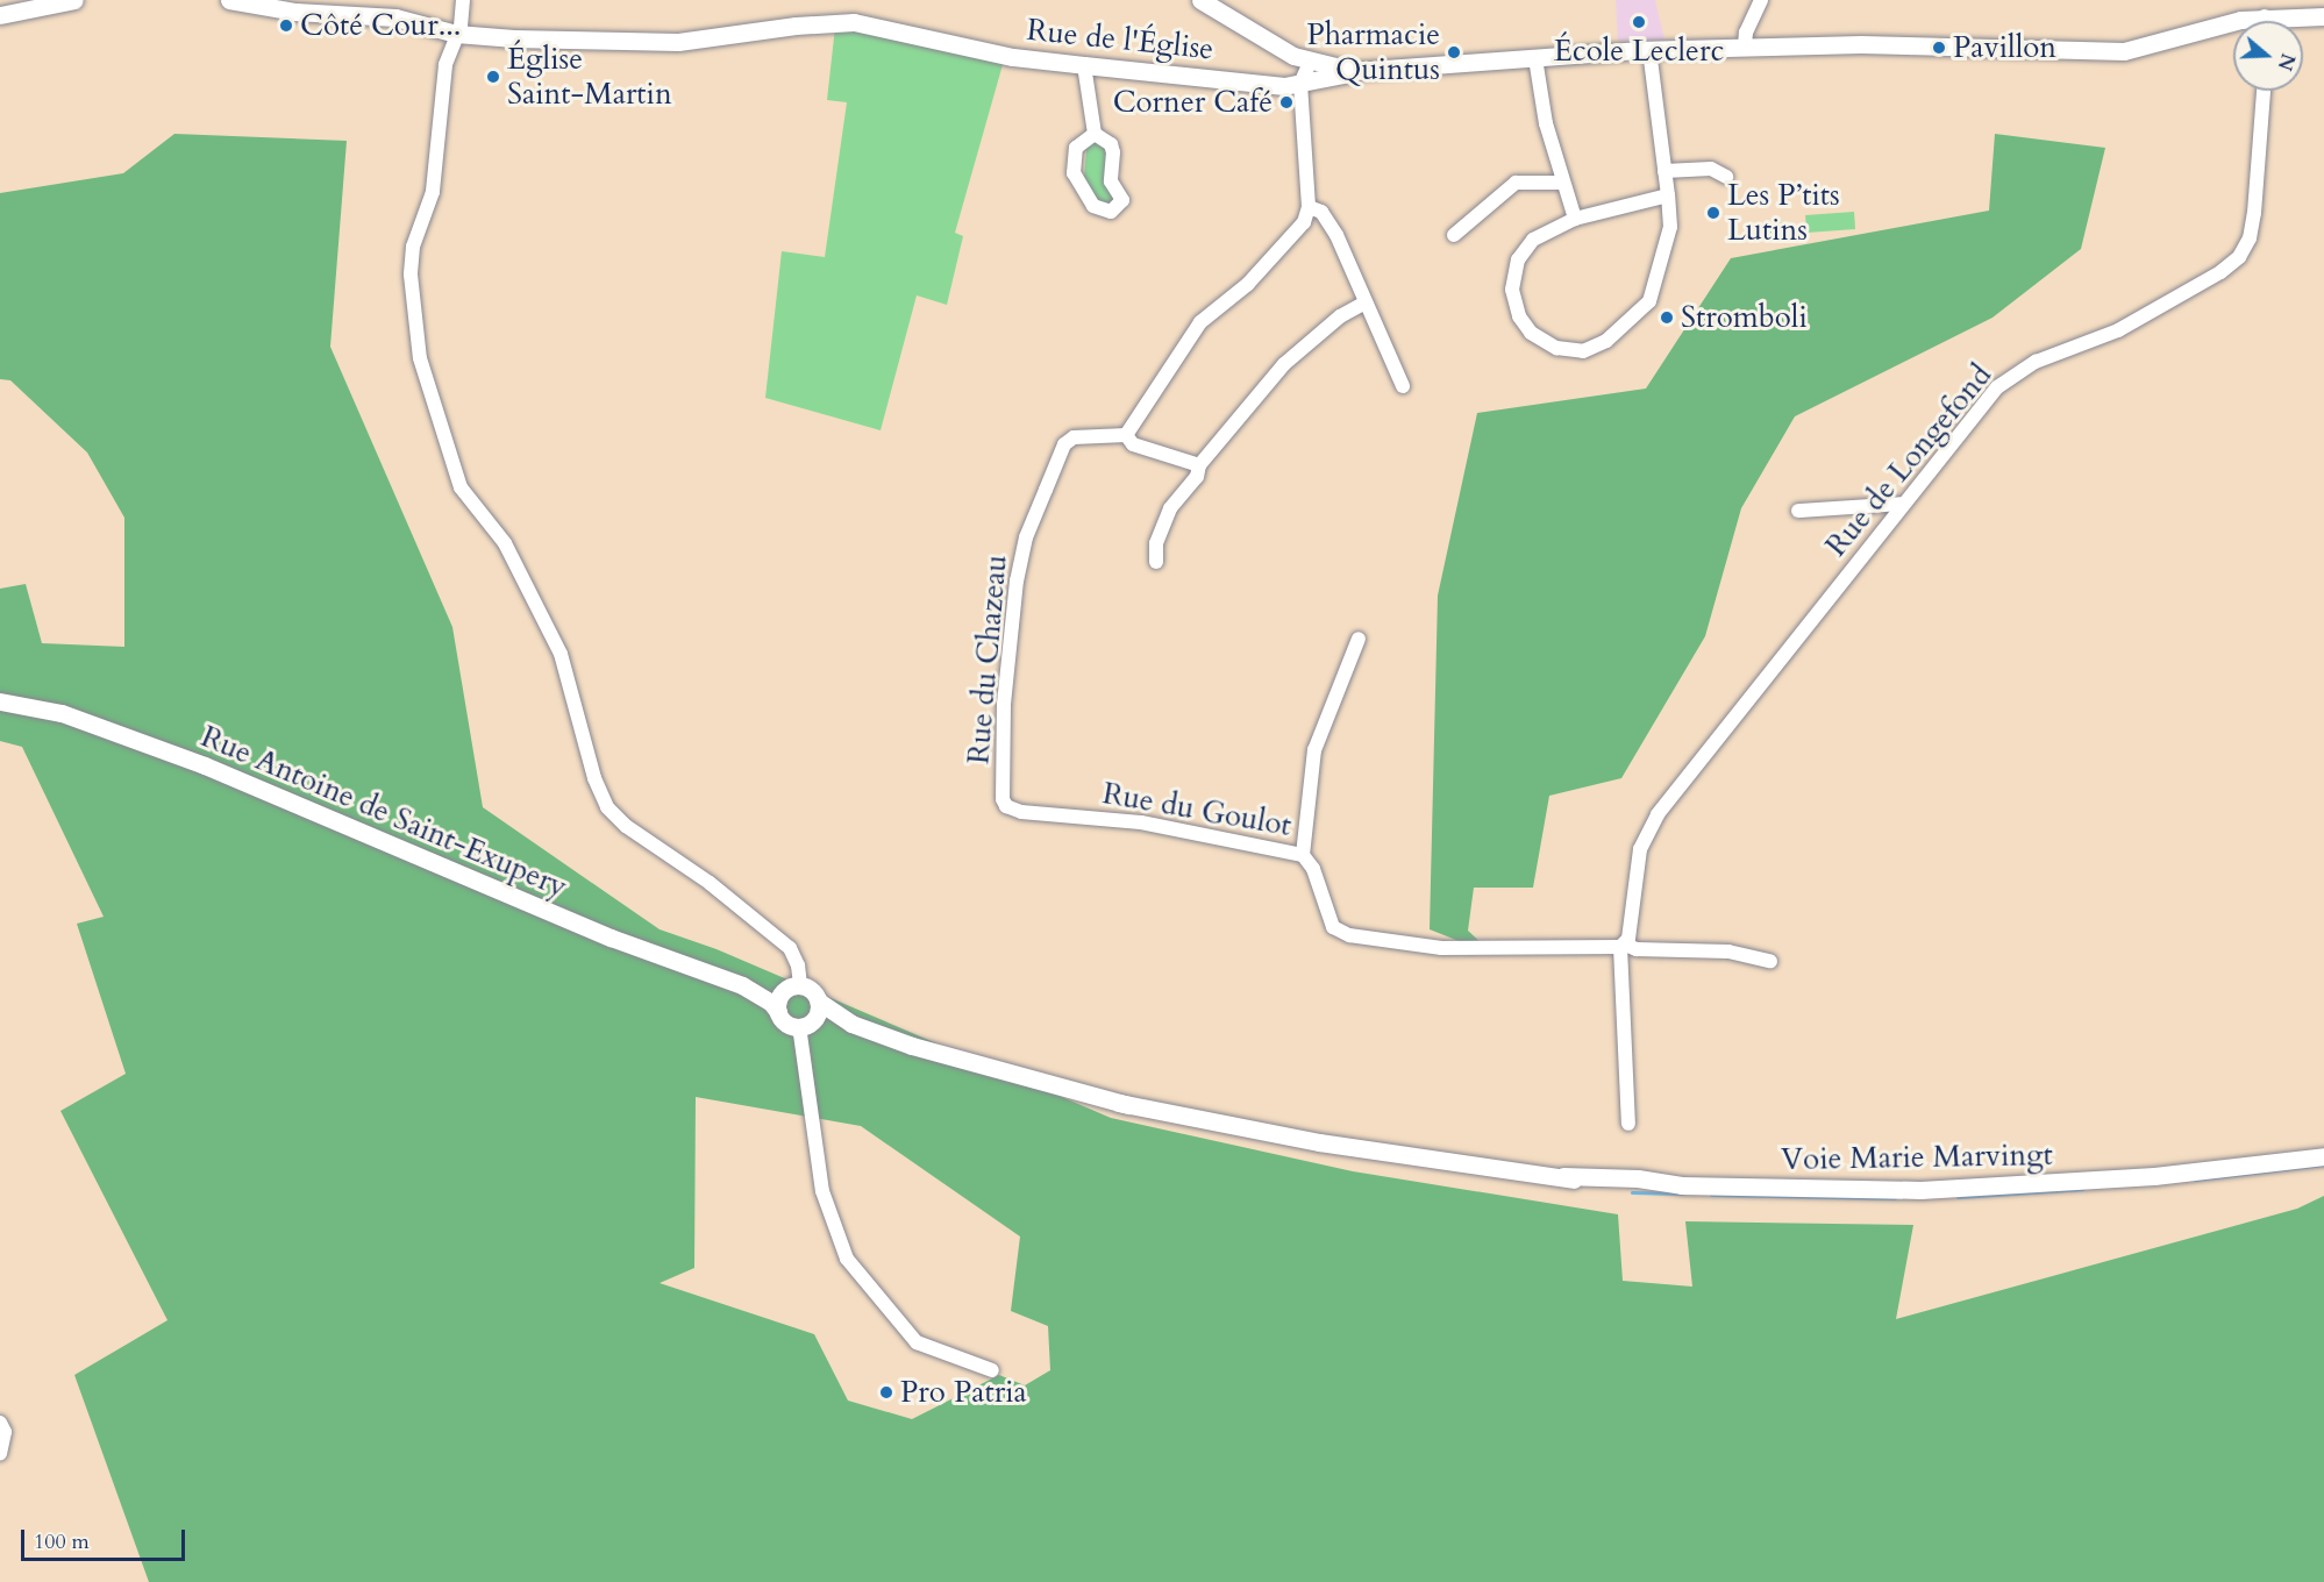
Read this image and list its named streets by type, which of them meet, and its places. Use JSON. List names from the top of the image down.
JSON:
{
  "streets": {
    "main road": ["Rue de l'Église", "Rue Antoine de Saint-Exupery", "Voie Marie Marvingt"],
    "street": ["Rue de Longefond", "Rue du Chazeau", "Rue du Goulot"]
  },
  "crossings": [
    ["Rue de Longefond", "Rue du Goulot"],
    ["Rue du Chazeau", "Rue du Goulot"],
    ["Rue Antoine de Saint-Exupery", "Voie Marie Marvingt"]
  ],
  "places": [
    "École Leclerc",
    "Côté Cour...",
    "Pavillon",
    "Pharmacie Quintus",
    "Église Saint-Martin",
    "Corner Café",
    "Les P’tits Lutins",
    "Stromboli",
    "Pro Patria"
  ],
  "scale_bar": "100 m",
  "north": "right"
}
